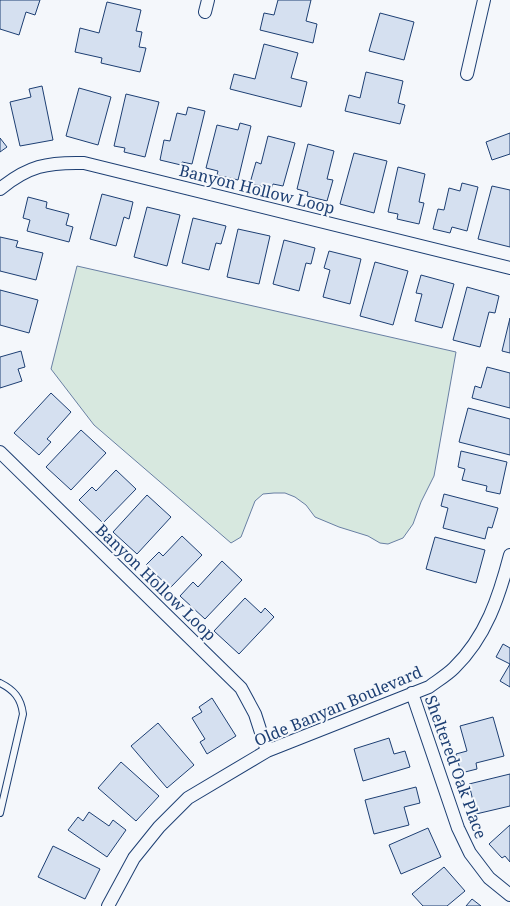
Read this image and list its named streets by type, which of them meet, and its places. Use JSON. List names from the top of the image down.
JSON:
{
  "streets": {
    "street": ["Banyon Hollow Loop", "Olde Banyan Boulevard", "Sheltered Oak Place"]
  },
  "crossings": [
    ["Banyon Hollow Loop", "Olde Banyan Boulevard"],
    ["Olde Banyan Boulevard", "Sheltered Oak Place"]
  ]
}
